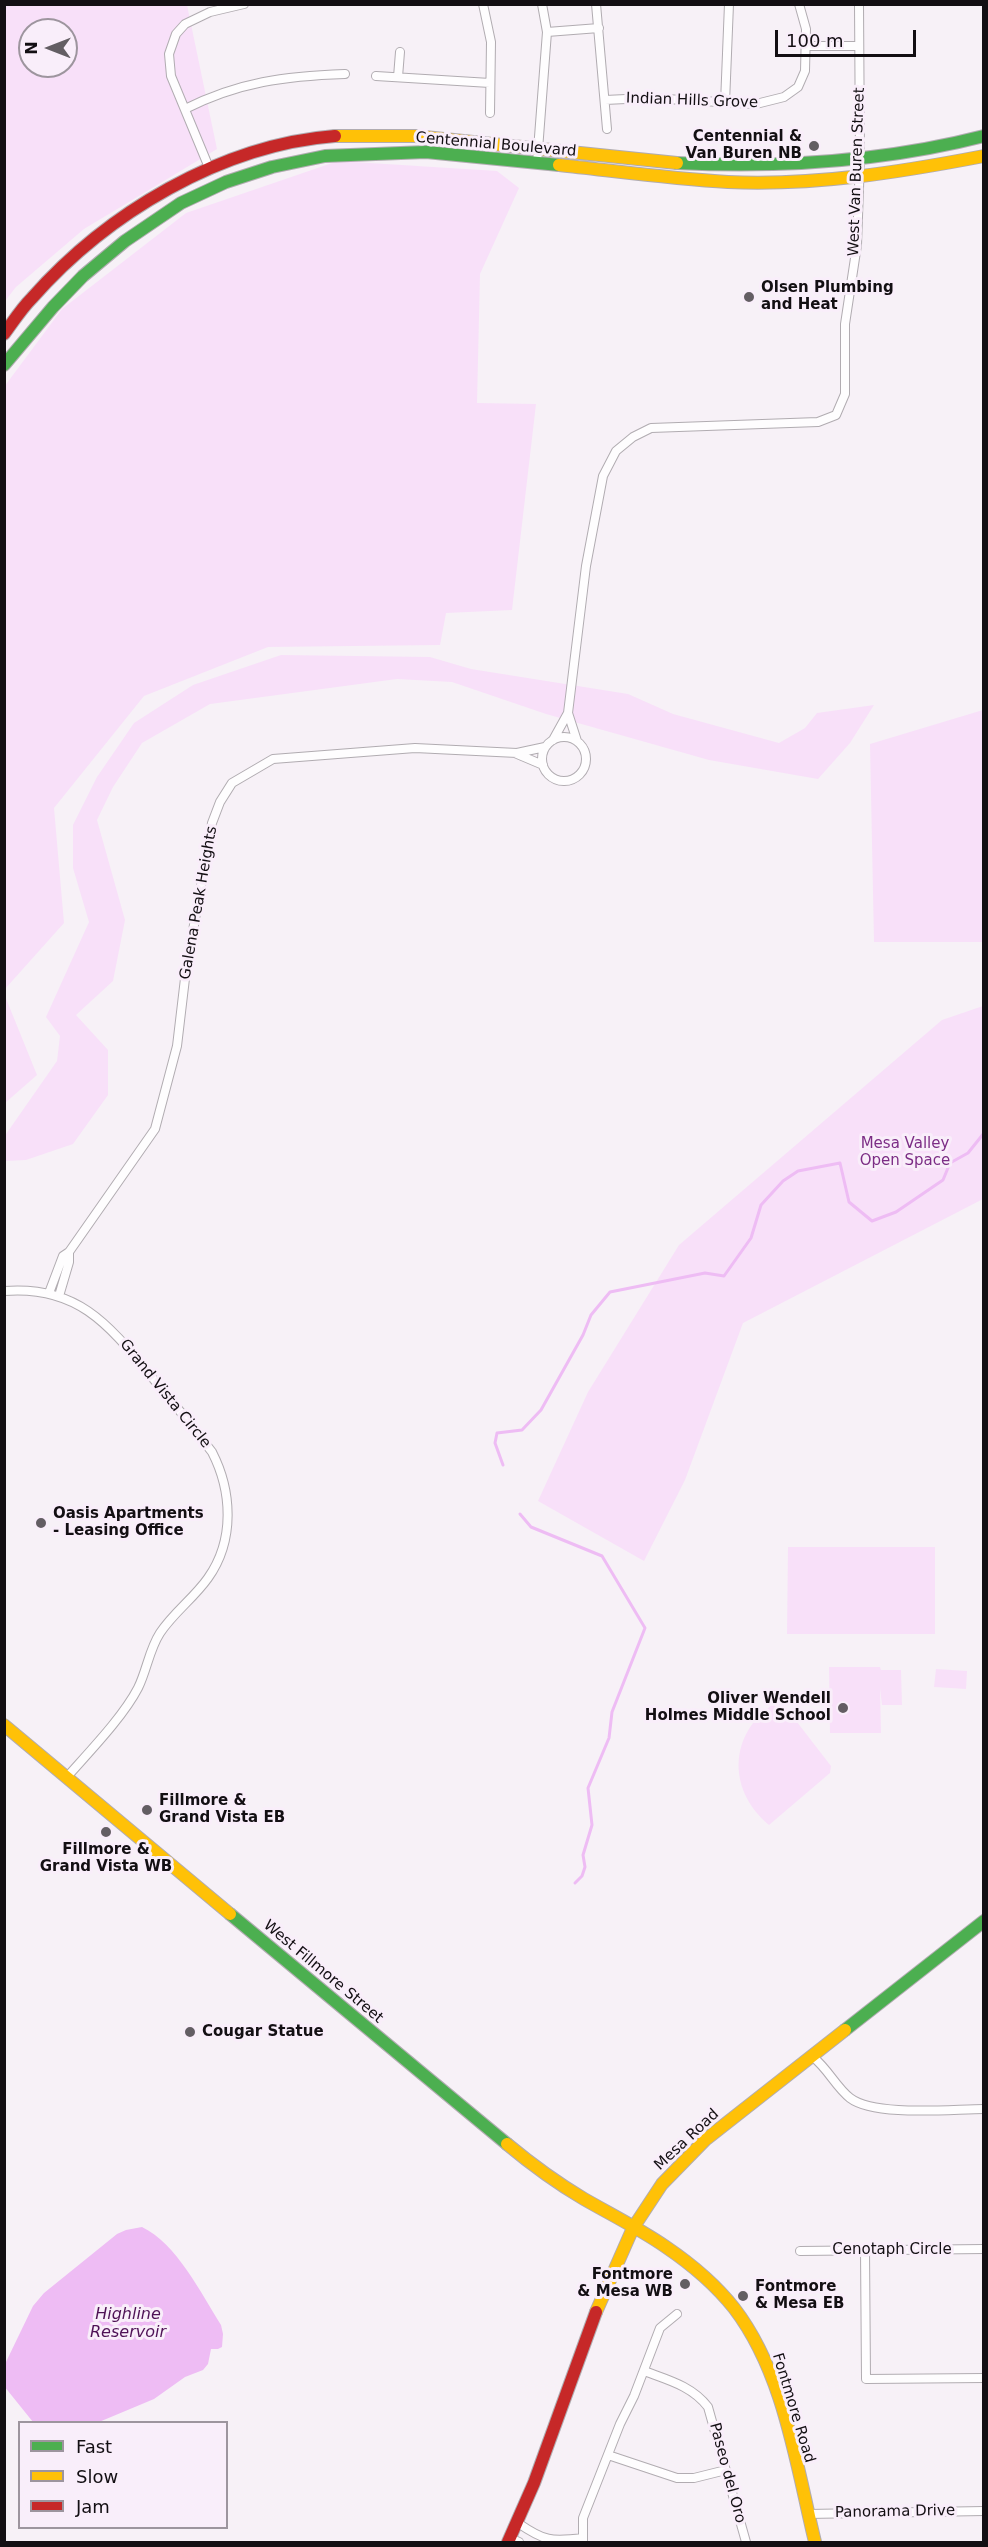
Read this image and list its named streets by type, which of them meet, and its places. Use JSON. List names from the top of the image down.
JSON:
{
  "streets": {
    "main road": [
      "Centennial Boulevard",
      "West Fillmore Street",
      "Mesa Road",
      "Fontmore Road"
    ],
    "street": [
      "Indian Hills Grove",
      "West Van Buren Street",
      "Galena Peak Heights",
      "Grand Vista Circle",
      "Cenotaph Circle",
      "Paseo del Oro",
      "Panorama Drive"
    ]
  },
  "crossings": [
    ["Centennial Boulevard", "West Van Buren Street"],
    ["Galena Peak Heights", "Grand Vista Circle"],
    ["Grand Vista Circle", "West Fillmore Street"],
    ["West Fillmore Street", "Mesa Road"],
    ["West Fillmore Street", "Fontmore Road"],
    ["Mesa Road", "Fontmore Road"],
    ["Fontmore Road", "Panorama Drive"]
  ],
  "water": ["Highline Reservoir"],
  "parks": ["Mesa Valley Open Space"],
  "places": [
    "Centennial & Van Buren NB",
    "Olsen Plumbing and Heat",
    "Oasis Apartments - Leasing Office",
    "Oliver Wendell Holmes Middle School",
    "Fillmore & Grand Vista EB",
    "Fillmore & Grand Vista WB",
    "Cougar Statue",
    "Fontmore & Mesa WB",
    "Fontmore & Mesa EB"
  ],
  "legend": ["Fast", "Slow", "Jam"],
  "scale_bar": "100 m",
  "north": "left"
}
